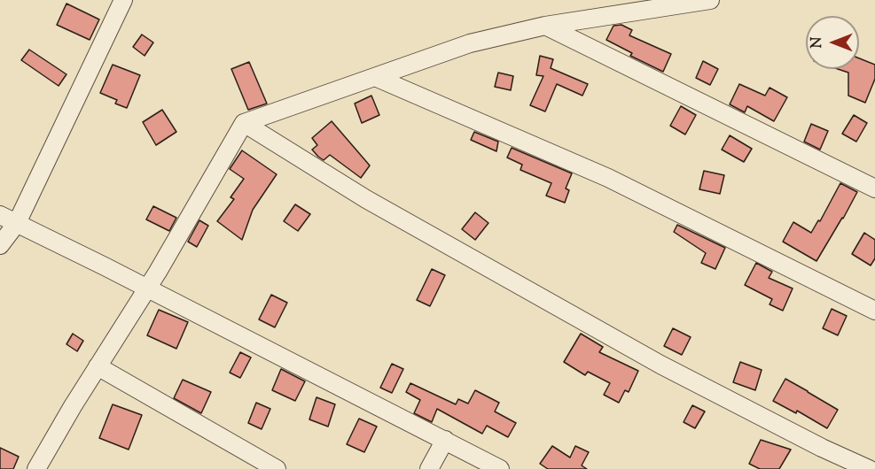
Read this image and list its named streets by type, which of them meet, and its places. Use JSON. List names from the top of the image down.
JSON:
{
  "north": "left"
}
